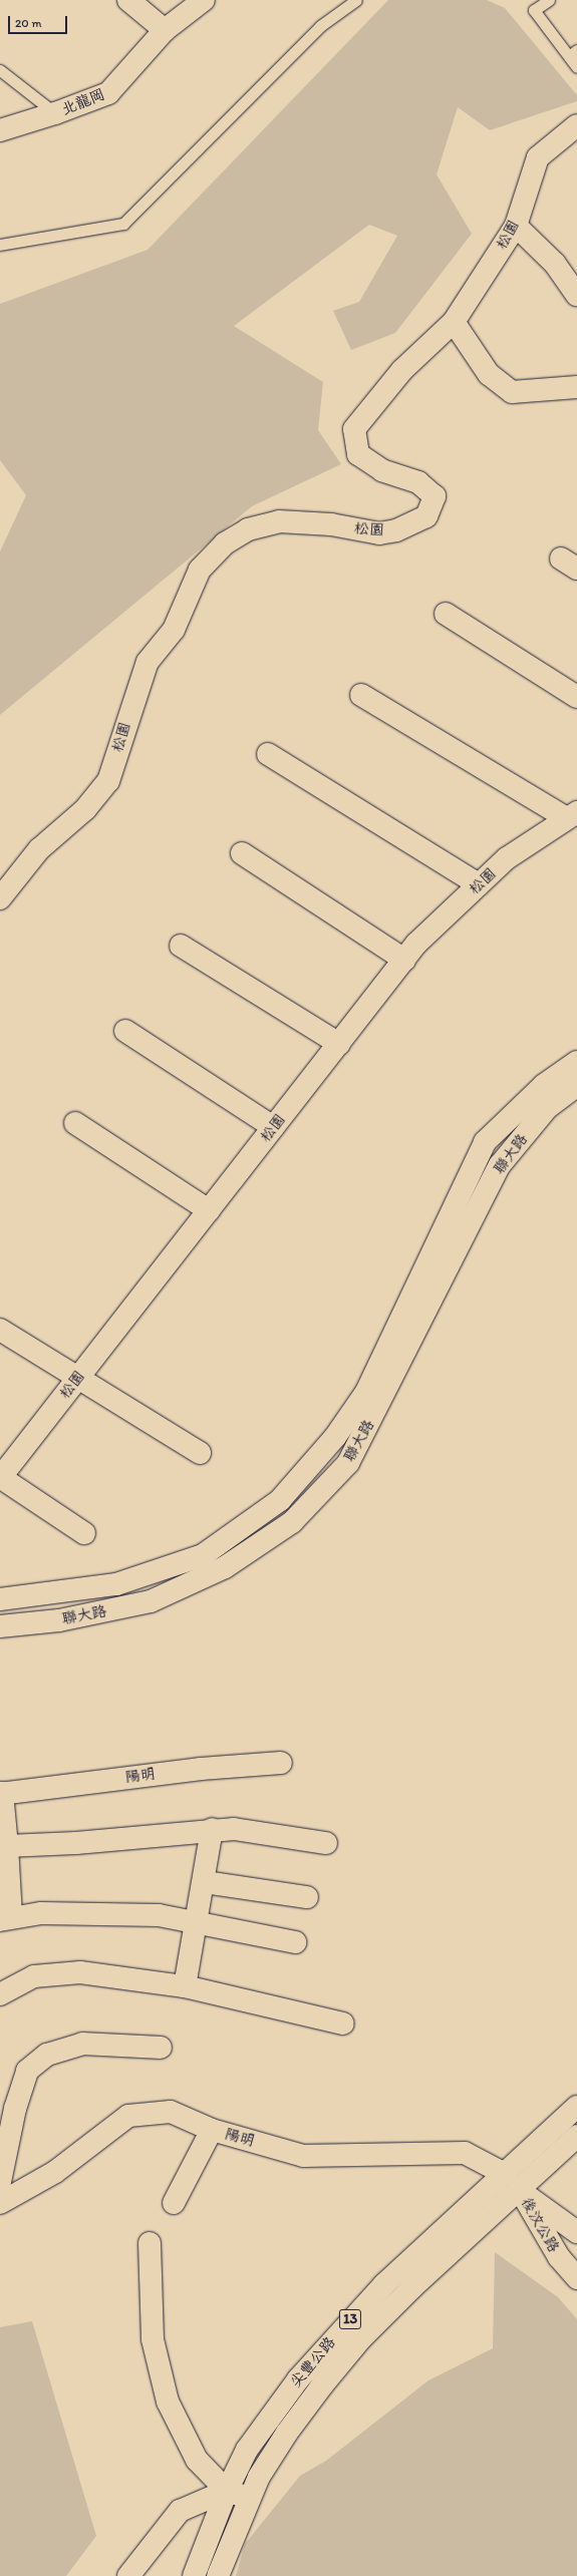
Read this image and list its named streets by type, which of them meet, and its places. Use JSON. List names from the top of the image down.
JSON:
{
  "streets": {
    "street": [
      "北龍岡",
      "松園",
      "聯大路",
      "陽明",
      "後汶公路",
      "13",
      "尖豐公路"
    ]
  },
  "crossings": [
    ["陽明", "後汶公路"],
    ["陽明", "尖豐公路"],
    ["後汶公路", "尖豐公路"]
  ],
  "scale_bar": "20 m"
}
